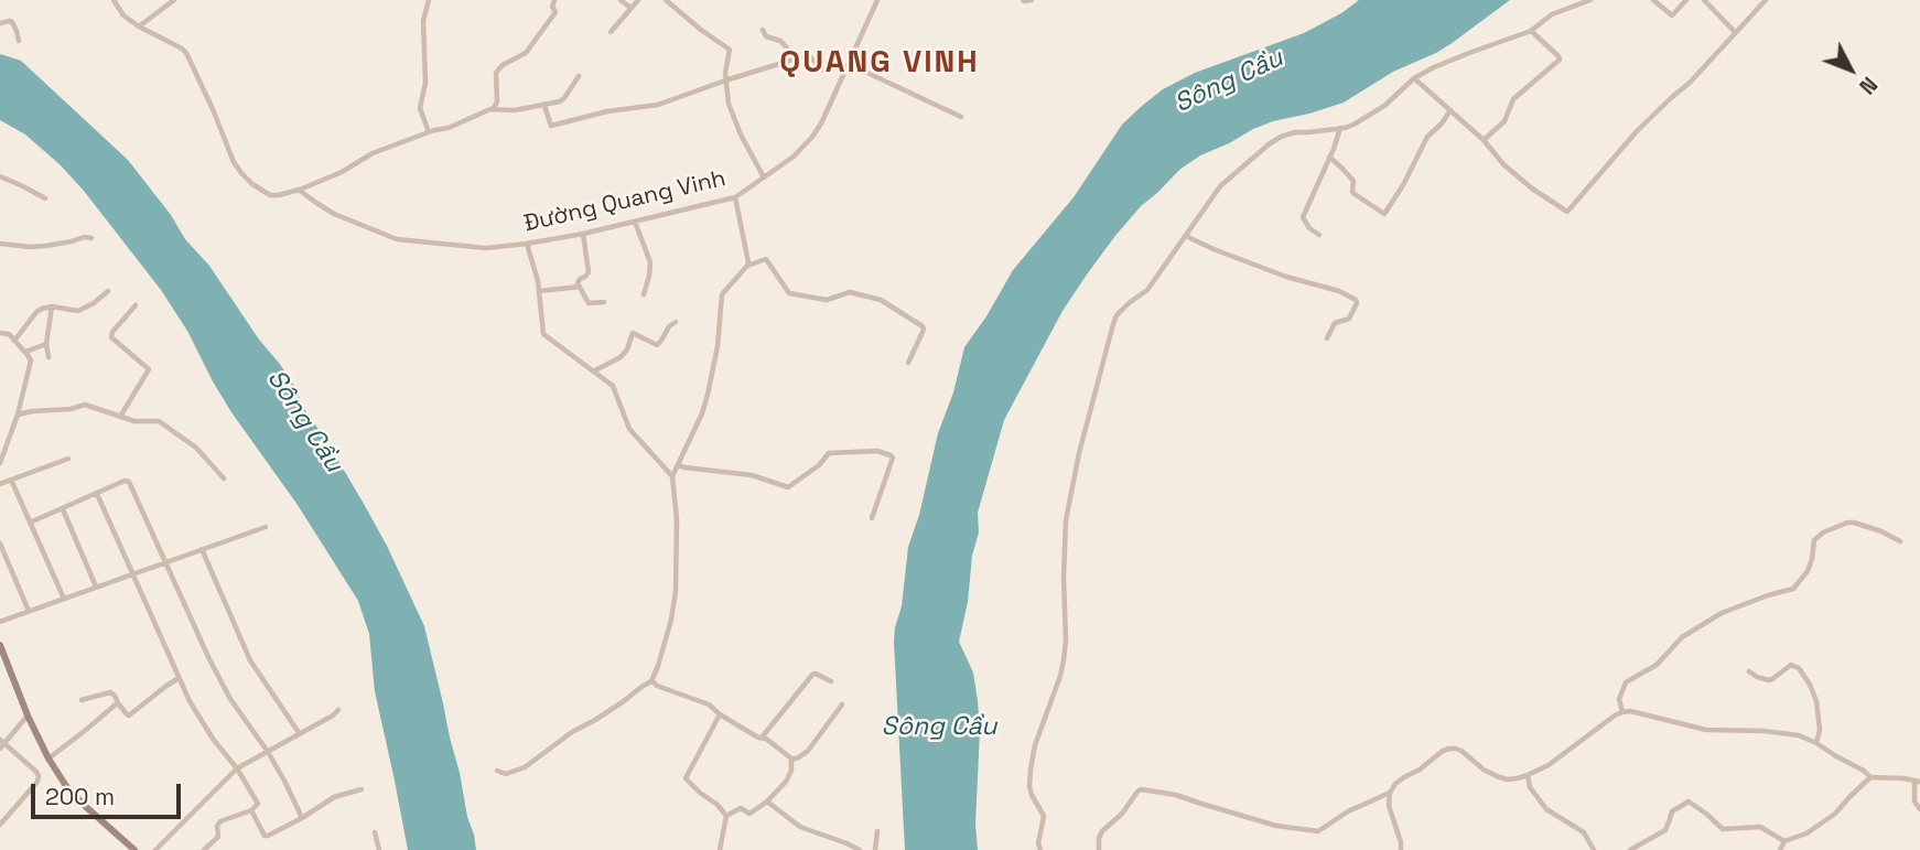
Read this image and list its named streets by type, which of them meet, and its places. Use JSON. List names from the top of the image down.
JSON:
{
  "streets": {
    "street": ["Đường Quang Vinh"]
  },
  "districts": ["QUANG VINH"],
  "water": ["Sông Cầu"],
  "scale_bar": "200 m",
  "north": "bottom right"
}
